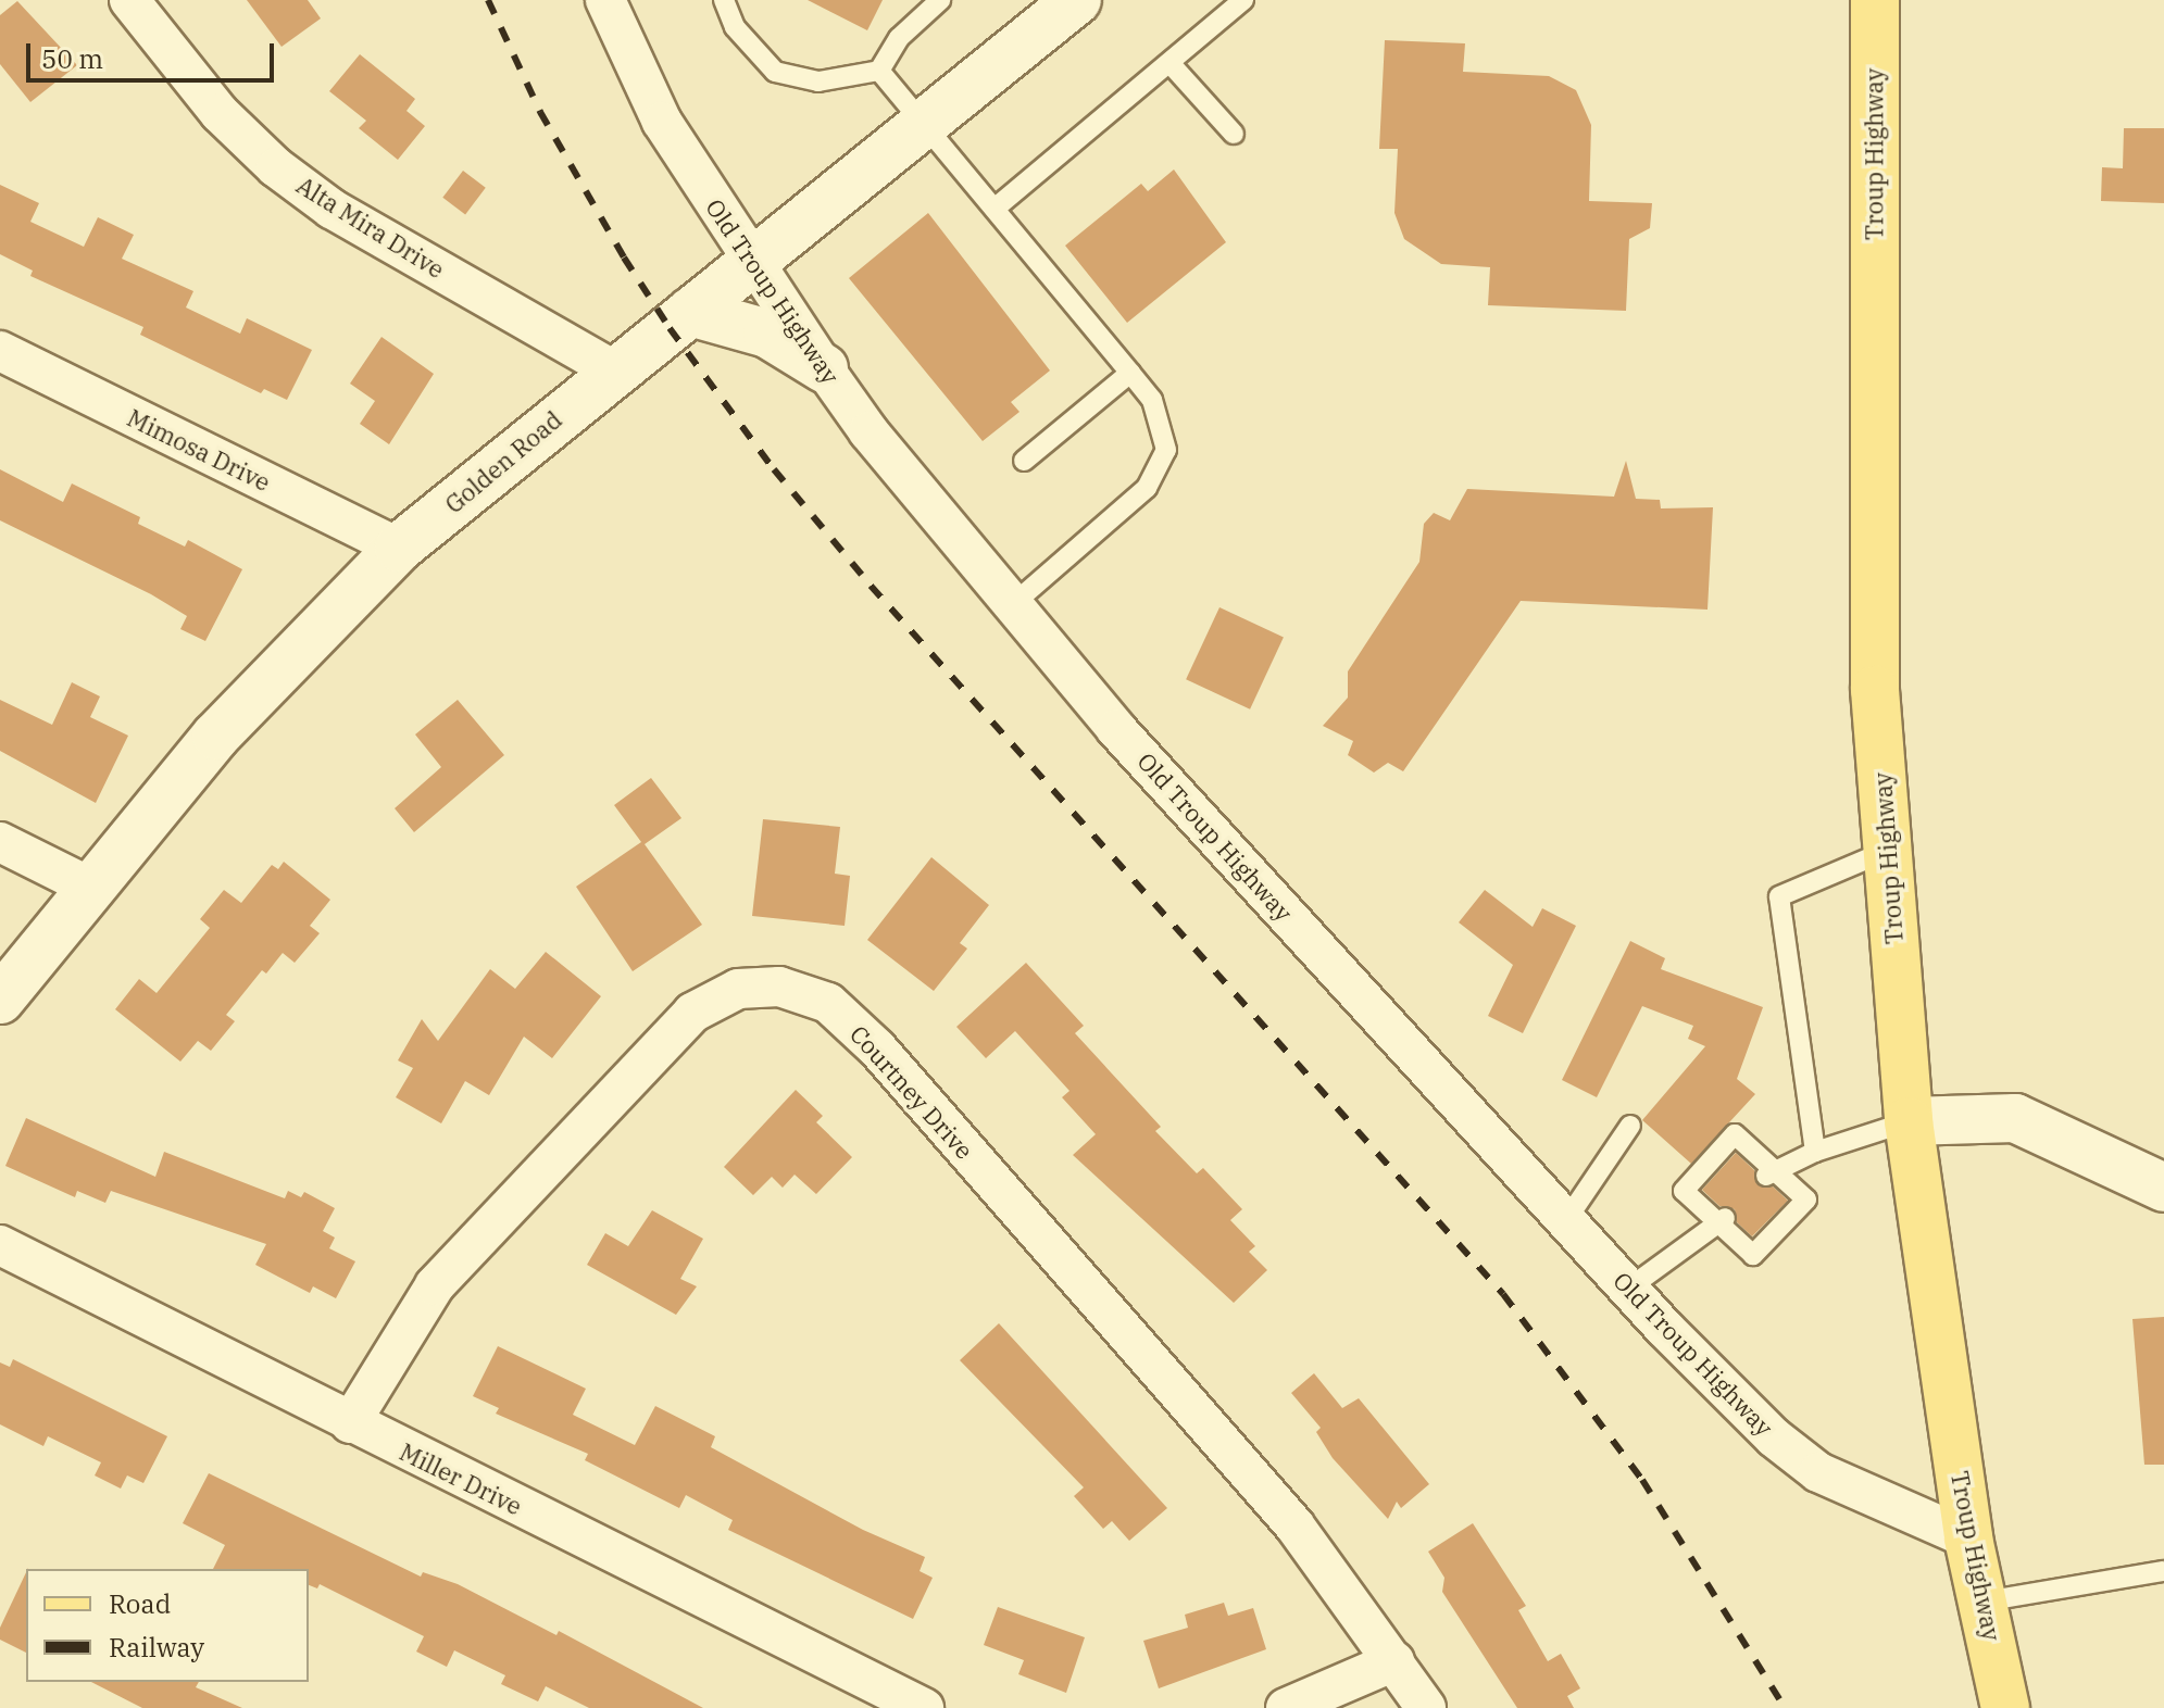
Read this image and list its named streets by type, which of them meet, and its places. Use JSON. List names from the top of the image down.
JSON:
{
  "streets": {
    "main road": ["Troup Highway"],
    "street": [
      "Alta Mira Drive",
      "Old Troup Highway",
      "Mimosa Drive",
      "Golden Road",
      "Courtney Drive",
      "Miller Drive"
    ]
  },
  "crossings": [
    ["Troup Highway", "Old Troup Highway"],
    ["Alta Mira Drive", "Golden Road"],
    ["Old Troup Highway", "Golden Road"],
    ["Mimosa Drive", "Golden Road"],
    ["Courtney Drive", "Miller Drive"]
  ],
  "legend": ["Road", "Railway"],
  "scale_bar": "50 m"
}
